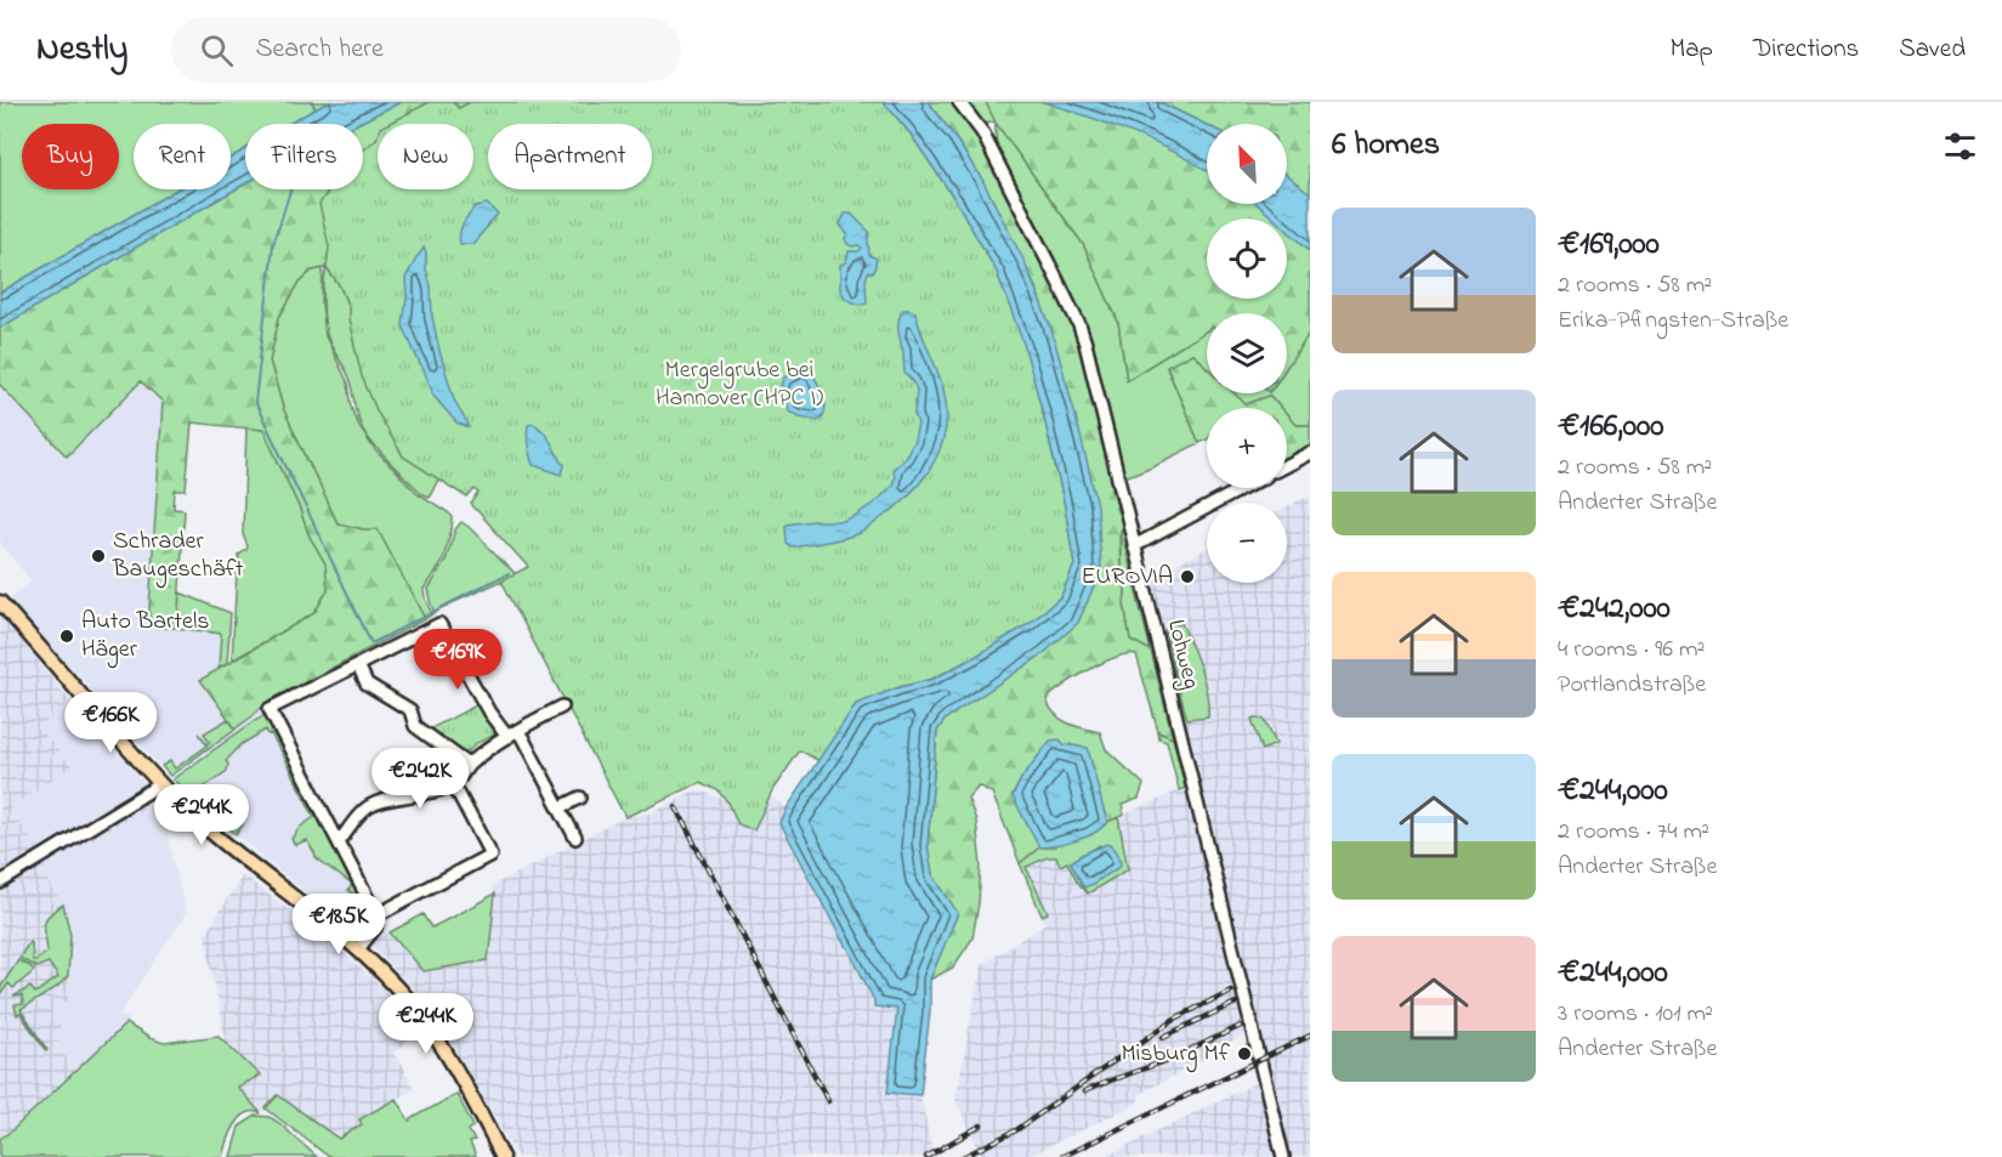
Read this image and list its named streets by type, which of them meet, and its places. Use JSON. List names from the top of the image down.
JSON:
{
  "streets": {
    "street": ["Lohweg"]
  },
  "parks": ["Mergelgrube bei Hannover (HPC I)"],
  "places": [
    "Schrader Baugeschäft",
    "EUROVIA",
    "Auto Bartels Häger",
    "Misburg Mf"
  ],
  "north": "top left",
  "page": {
    "header": "Nestly",
    "search": "Search here",
    "nav": ["Map", "Directions", "Saved"],
    "heading": "6 homes",
    "map_buttons": ["+", "−"],
    "chip": [
      "Buy",
      "Rent",
      "Filters",
      "New",
      "Apartment"
    ],
    "list": [
      {
        "name": "€169,000",
        "note": "2 rooms · 58 m² · Erika-Pfingsten-Straße"
      },
      {
        "name": "€166,000",
        "note": "2 rooms · 58 m² · Anderter Straße"
      },
      {
        "name": "€242,000",
        "note": "4 rooms · 96 m² · Portlandstraße"
      },
      {
        "name": "€244,000",
        "note": "2 rooms · 74 m² · Anderter Straße"
      },
      {
        "name": "€244,000",
        "note": "3 rooms · 101 m² · Anderter Straße"
      }
    ],
    "price": [
      "€169K",
      "€166K",
      "€242K",
      "€244K",
      "€185K",
      "€244K"
    ]
  }
}
